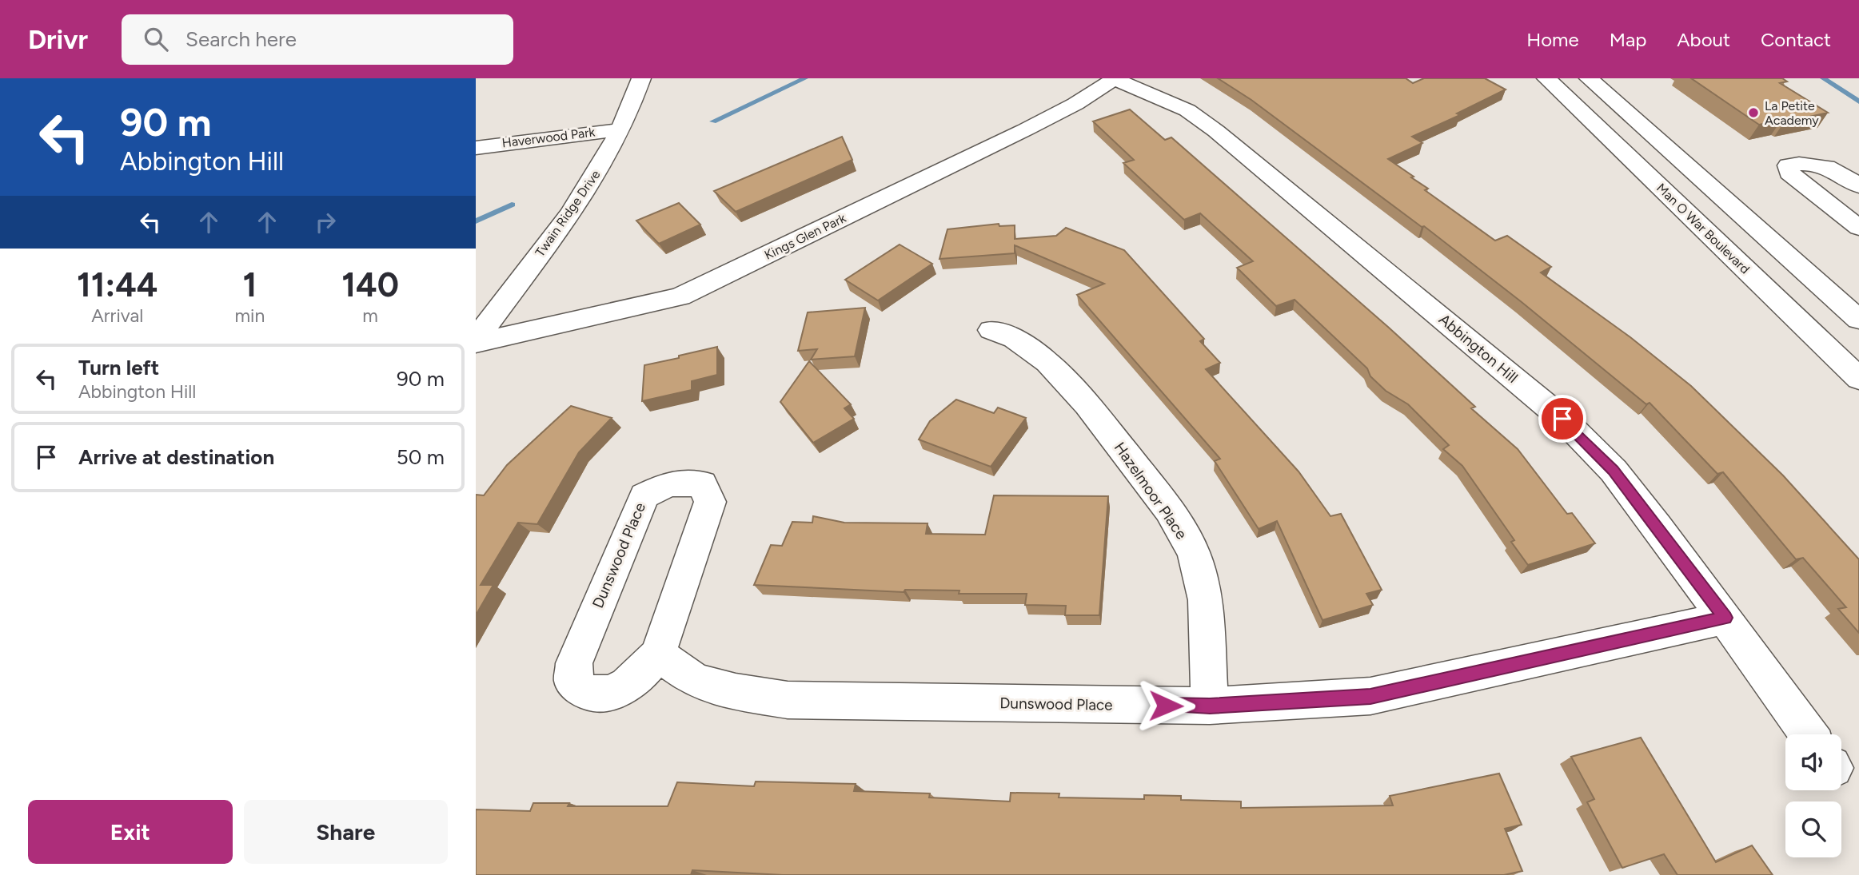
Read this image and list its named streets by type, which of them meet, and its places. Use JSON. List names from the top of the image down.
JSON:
{
  "streets": {
    "street": [
      "Haverwood Park",
      "Twain Ridge Drive",
      "Man O War Boulevard",
      "Kings Glen Park",
      "Abbington Hill",
      "Hazelmoor Place",
      "Dunswood Place"
    ]
  },
  "crossings": [
    ["Haverwood Park", "Twain Ridge Drive"],
    ["Twain Ridge Drive", "Kings Glen Park"],
    ["Kings Glen Park", "Abbington Hill"],
    ["Abbington Hill", "Dunswood Place"],
    ["Hazelmoor Place", "Dunswood Place"]
  ],
  "places": ["La Petite Academy"],
  "page": {
    "header": "Drivr",
    "search": "Search here",
    "nav": [
      "Home",
      "Map",
      "About",
      "Contact"
    ],
    "turn": ["90 m", "Abbington Hill"],
    "eta": [
      "11:44",
      "Arrival",
      "1",
      "min",
      "140",
      "m"
    ],
    "list": [
      {
        "name": "Turn left",
        "note": "Abbington Hill",
        "value": "90 m"
      },
      {
        "name": "Arrive at destination",
        "value": "50 m"
      }
    ],
    "buttons": ["Exit", "Share"]
  }
}
